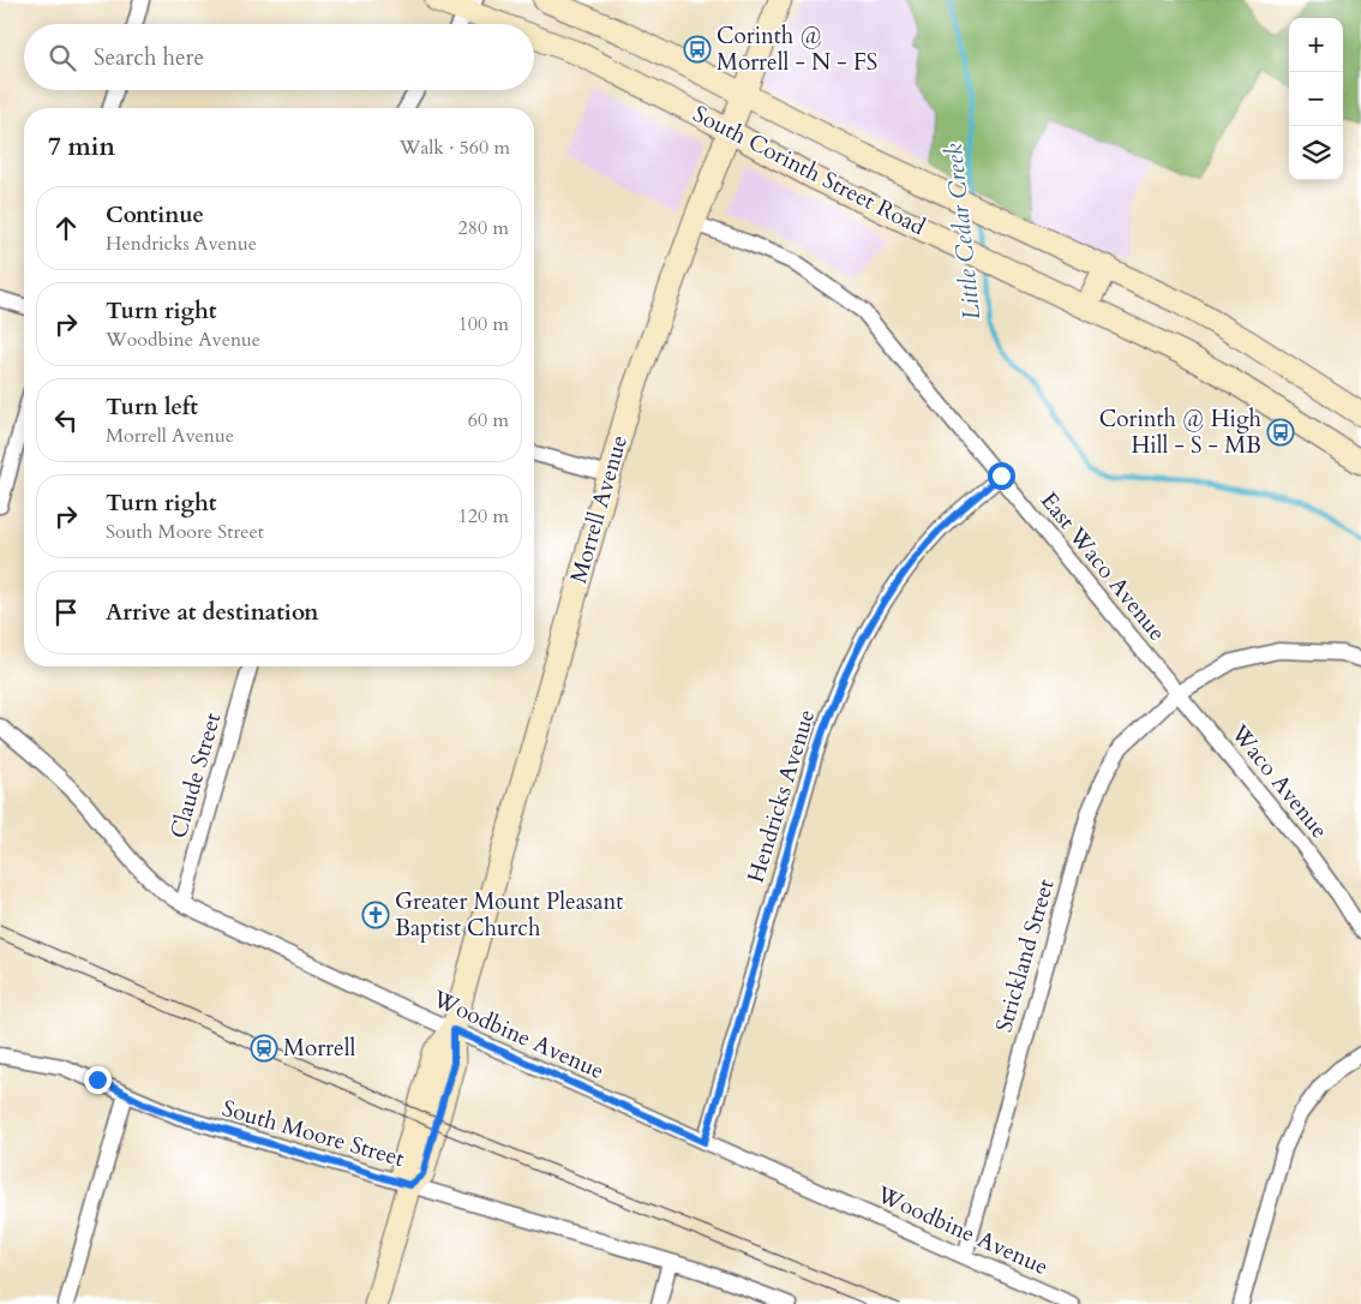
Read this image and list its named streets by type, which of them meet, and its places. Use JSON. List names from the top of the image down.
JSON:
{
  "streets": {
    "main road": ["South Corinth Street Road", "Morrell Avenue"],
    "street": [
      "East Waco Avenue",
      "Claude Street",
      "Waco Avenue",
      "Hendricks Avenue",
      "Strickland Street",
      "Woodbine Avenue",
      "South Moore Street"
    ]
  },
  "crossings": [
    ["South Corinth Street Road", "Morrell Avenue"],
    ["Morrell Avenue", "East Waco Avenue"],
    ["Morrell Avenue", "Woodbine Avenue"],
    ["Morrell Avenue", "South Moore Street"],
    ["East Waco Avenue", "Waco Avenue"],
    ["East Waco Avenue", "Hendricks Avenue"],
    ["East Waco Avenue", "Strickland Street"],
    ["Claude Street", "Woodbine Avenue"],
    ["Waco Avenue", "Strickland Street"],
    ["Hendricks Avenue", "Woodbine Avenue"],
    ["Strickland Street", "Woodbine Avenue"]
  ],
  "water": ["Little Cedar Creek"],
  "places": {
    "bus stop": ["Corinth @ Morrell - N - FS", "Corinth @ High Hill - S - MB"],
    "church": ["Greater Mount Pleasant Baptist Church"],
    "station": ["Morrell"]
  },
  "page": {
    "map_buttons": ["+", "−"],
    "search": "Search here",
    "heading": ["7 min", "Walk · 560 m"],
    "list": [
      ["Continue", "Hendricks Avenue", "280 m"],
      ["Turn right", "Woodbine Avenue", "100 m"],
      ["Turn left", "Morrell Avenue", "60 m"],
      ["Turn right", "South Moore Street", "120 m"],
      "Arrive at destination"
    ]
  }
}
